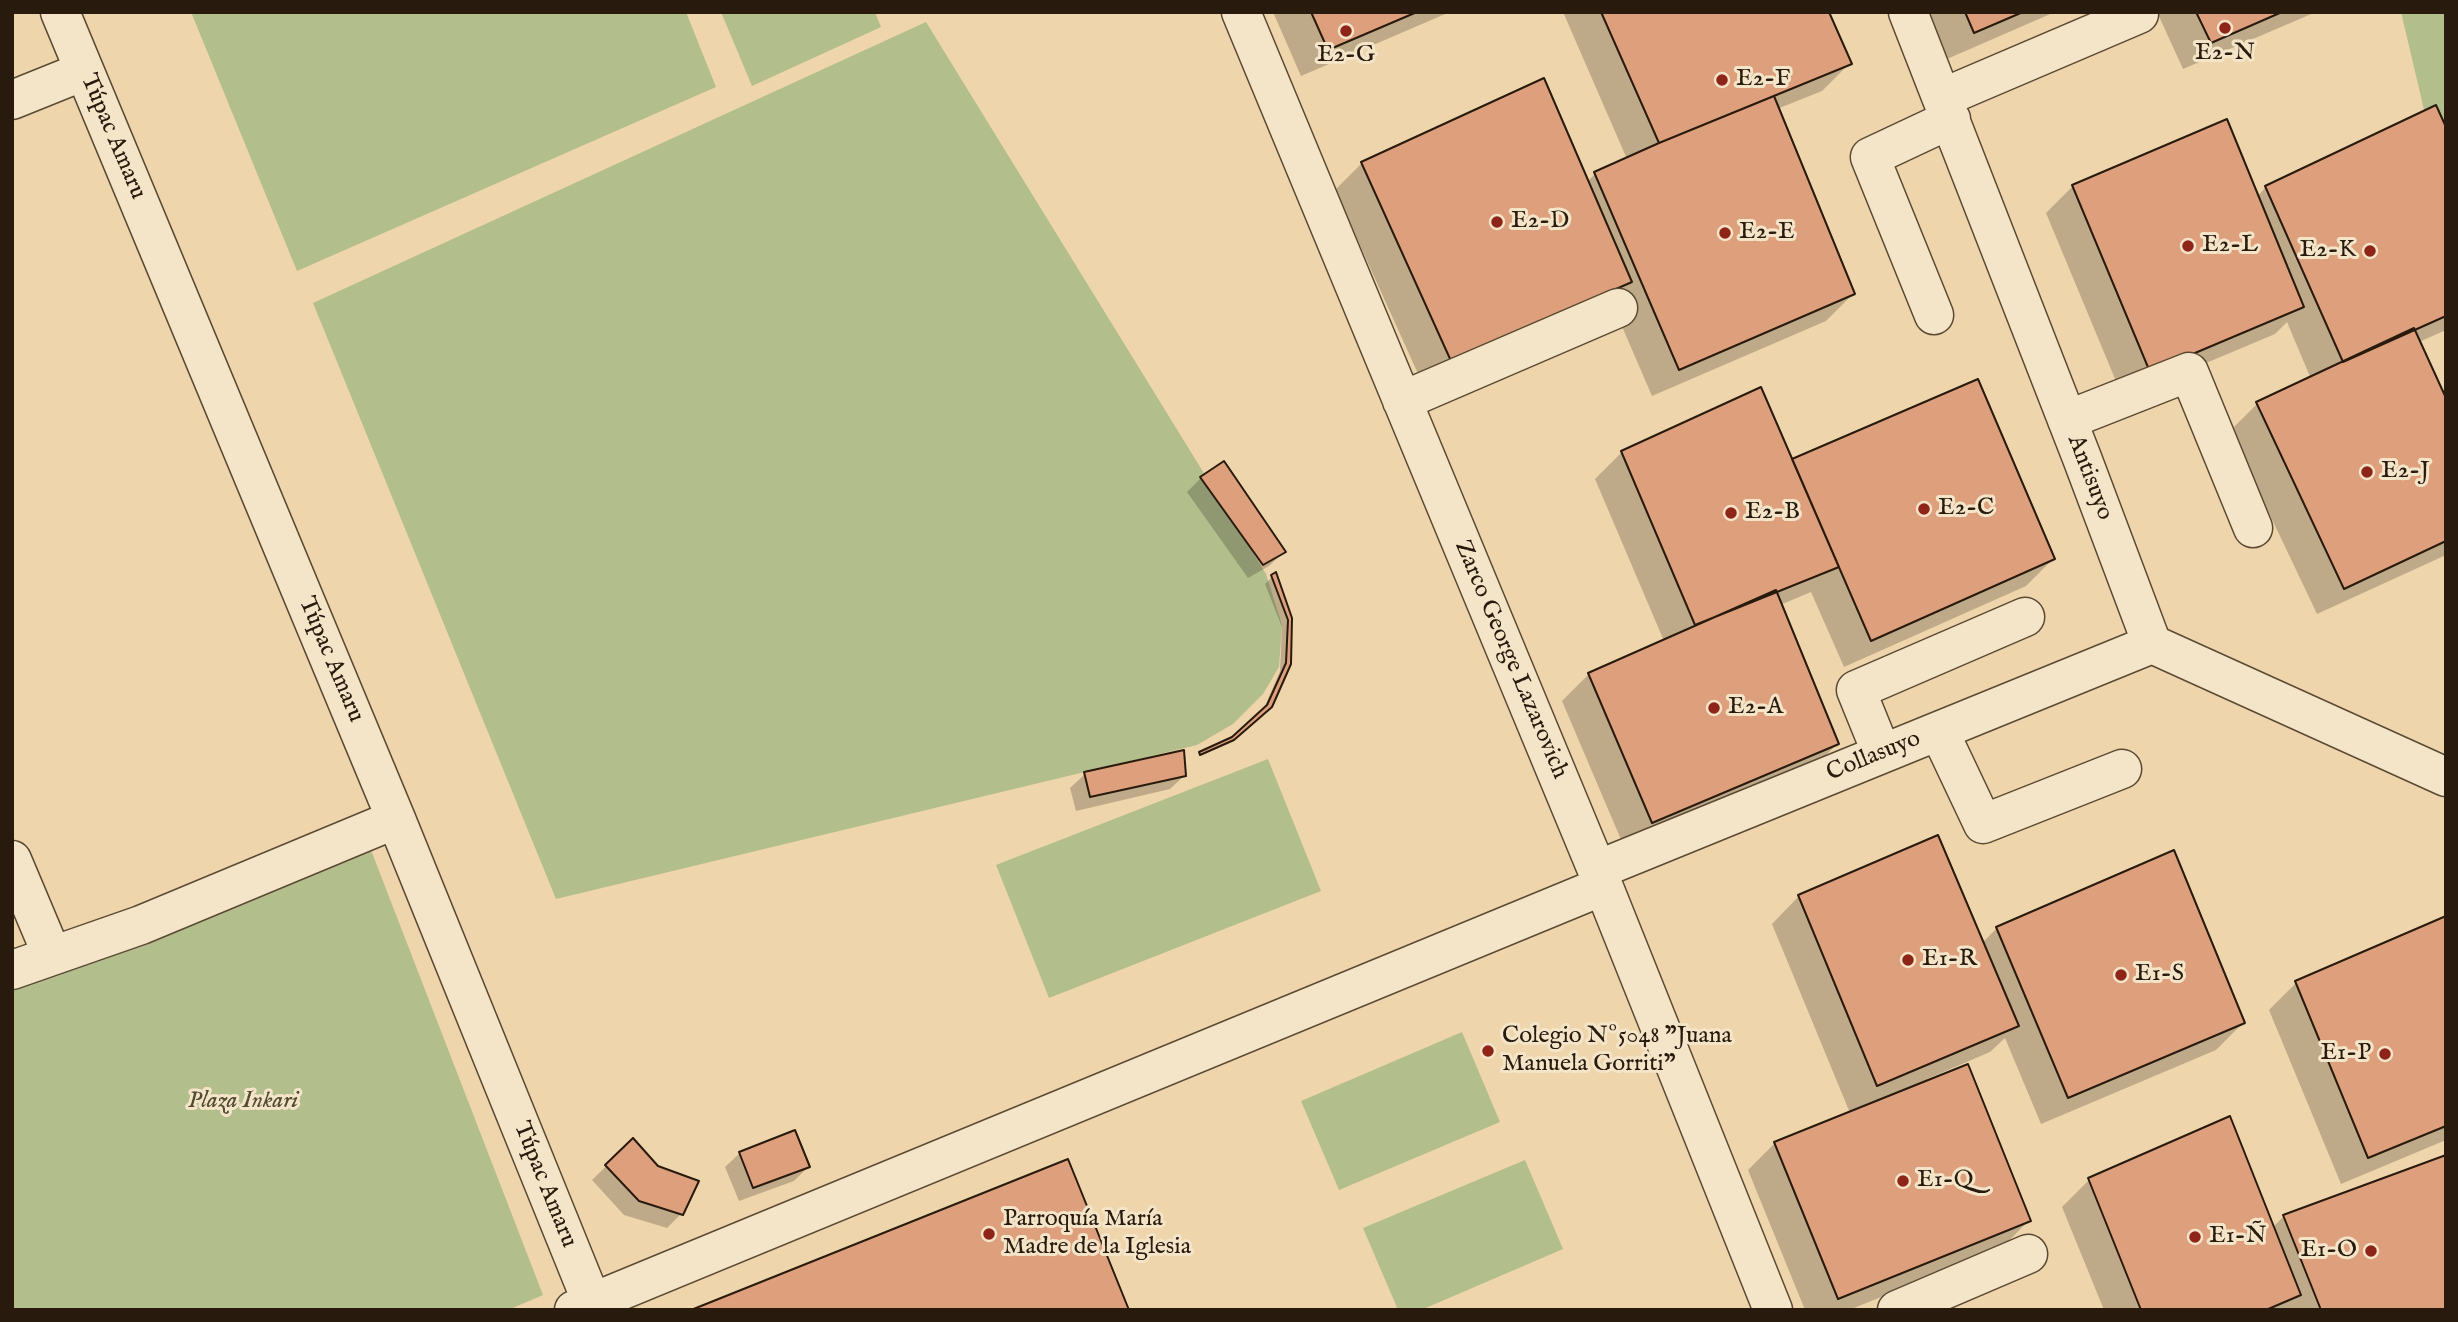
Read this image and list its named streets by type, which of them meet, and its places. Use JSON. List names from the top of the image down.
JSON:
{
  "streets": {
    "street": [
      "Túpac Amaru",
      "Antisuyo",
      "Zarco George Lazarovich",
      "Collasuyo"
    ]
  },
  "crossings": [
    ["Túpac Amaru", "Collasuyo"],
    ["Antisuyo", "Collasuyo"],
    ["Zarco George Lazarovich", "Collasuyo"]
  ],
  "parks": ["Plaza Inkari"],
  "places": [
    "E2-N",
    "E2-G",
    "E2-F",
    "E2-D",
    "E2-E",
    "E2-L",
    "E2-K",
    "E2-J",
    "E2-C",
    "E2-B",
    "E2-A",
    "E1-R",
    "E1-S",
    "Colegio Nº5048 \"Juana Manuela Gorriti\"",
    "E1-P",
    "E1-Q",
    "Parroquía María Madre de la Iglesia",
    "E1-Ñ",
    "E1-O"
  ]
}
